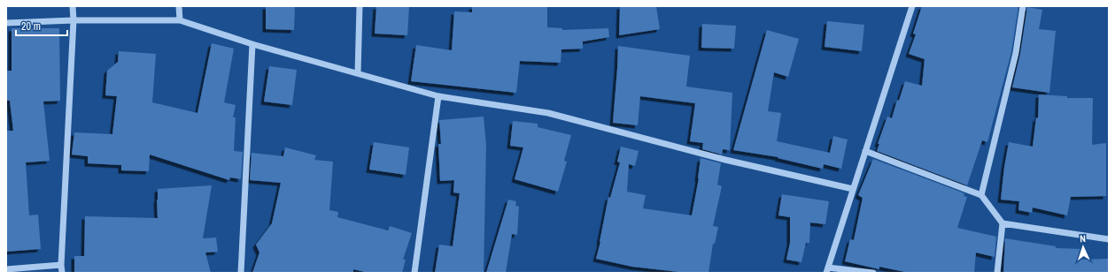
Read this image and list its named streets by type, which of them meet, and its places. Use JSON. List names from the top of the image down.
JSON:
{
  "scale_bar": "20 m",
  "north": "top"
}
